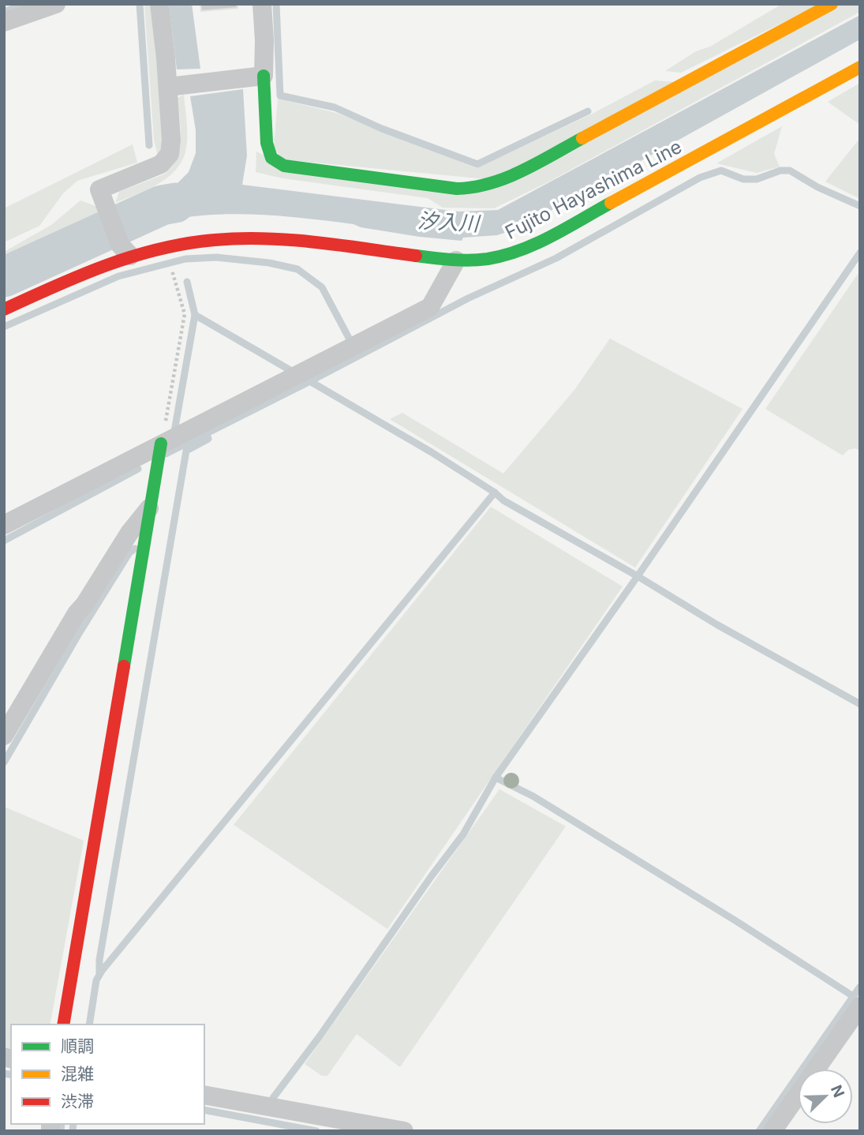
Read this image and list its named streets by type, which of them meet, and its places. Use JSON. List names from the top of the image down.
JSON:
{
  "streets": {
    "street": ["Fujito Hayashima Line"]
  },
  "water": ["汐入川"],
  "legend": ["順調", "混雑", "渋滞"],
  "north": "top right"
}
